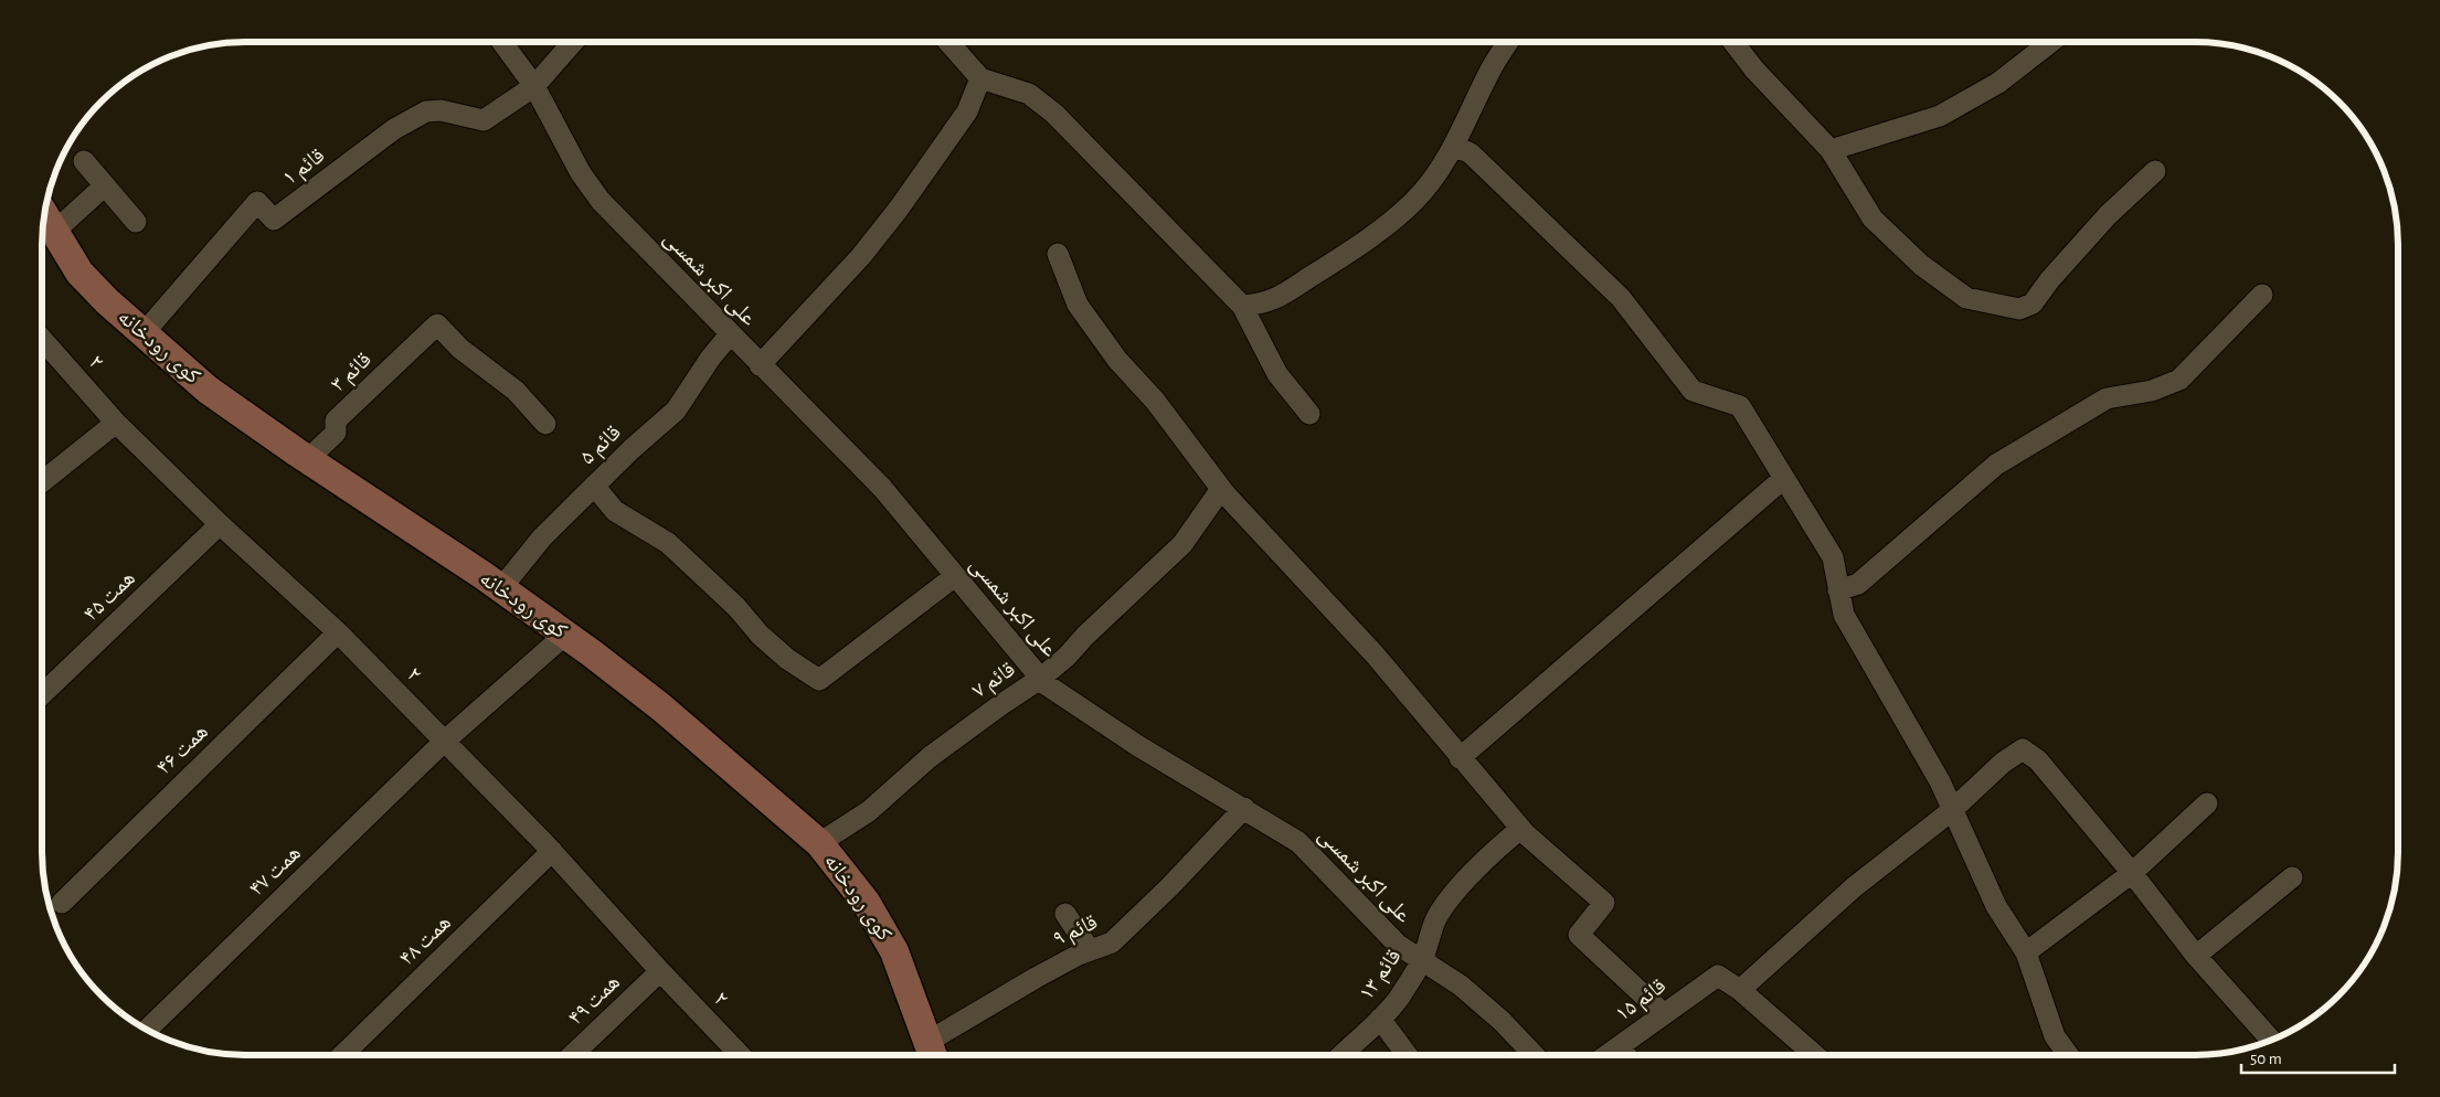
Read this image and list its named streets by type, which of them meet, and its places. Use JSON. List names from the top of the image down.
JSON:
{
  "streets": {
    "street": [
      "قائم ۱",
      "علی اکبر شمسی",
      "کوی رودخانه",
      "۲",
      "قائم ۳",
      "قائم ۵",
      "همت ۴۵",
      "قائم ۷",
      "همت ۴۶",
      "همت ۴۷",
      "قائم ۹",
      "همت ۴۸",
      "قائم ۱۳",
      "همت ۴۹",
      "قائم ۱۵"
    ]
  },
  "crossings": [
    ["قائم ۱", "علی اکبر شمسی"],
    ["قائم ۱", "کوی رودخانه"],
    ["علی اکبر شمسی", "قائم ۵"],
    ["علی اکبر شمسی", "قائم ۷"],
    ["علی اکبر شمسی", "قائم ۹"],
    ["علی اکبر شمسی", "قائم ۱۳"],
    ["کوی رودخانه", "قائم ۳"],
    ["کوی رودخانه", "قائم ۵"],
    ["کوی رودخانه", "قائم ۷"],
    ["کوی رودخانه", "همت ۴۷"],
    ["کوی رودخانه", "قائم ۹"],
    ["۲", "همت ۴۵"],
    ["۲", "همت ۴۶"],
    ["۲", "همت ۴۷"],
    ["۲", "همت ۴۸"],
    ["۲", "همت ۴۹"]
  ],
  "scale_bar": "50 m"
}
